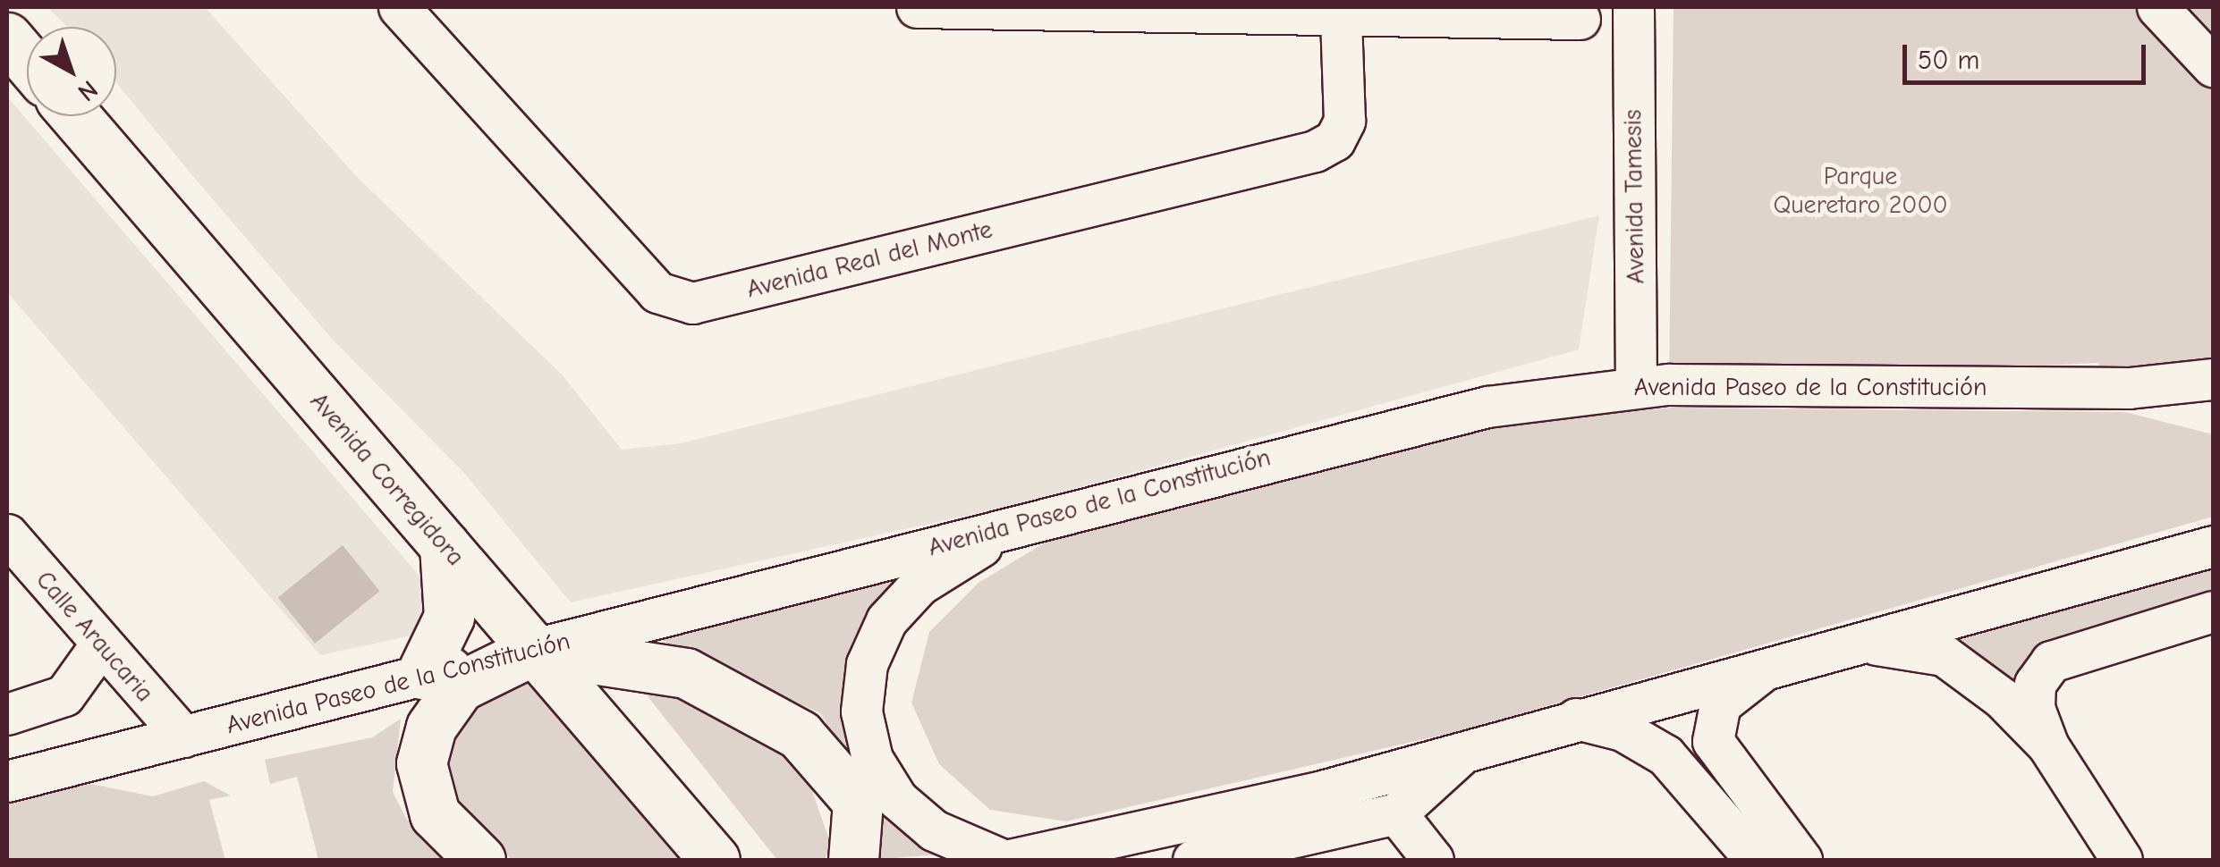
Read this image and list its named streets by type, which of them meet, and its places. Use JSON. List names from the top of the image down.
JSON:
{
  "streets": {
    "main road": ["Avenida Corregidora"],
    "street": [
      "Avenida Tamesis",
      "Avenida Real del Monte",
      "Avenida Paseo de la Constitución",
      "Calle Araucaria"
    ]
  },
  "crossings": [
    ["Avenida Tamesis", "Avenida Paseo de la Constitución"],
    ["Avenida Paseo de la Constitución", "Avenida Corregidora"],
    ["Avenida Paseo de la Constitución", "Calle Araucaria"]
  ],
  "parks": ["Parque Queretaro 2000"],
  "scale_bar": "50 m",
  "north": "bottom right"
}
